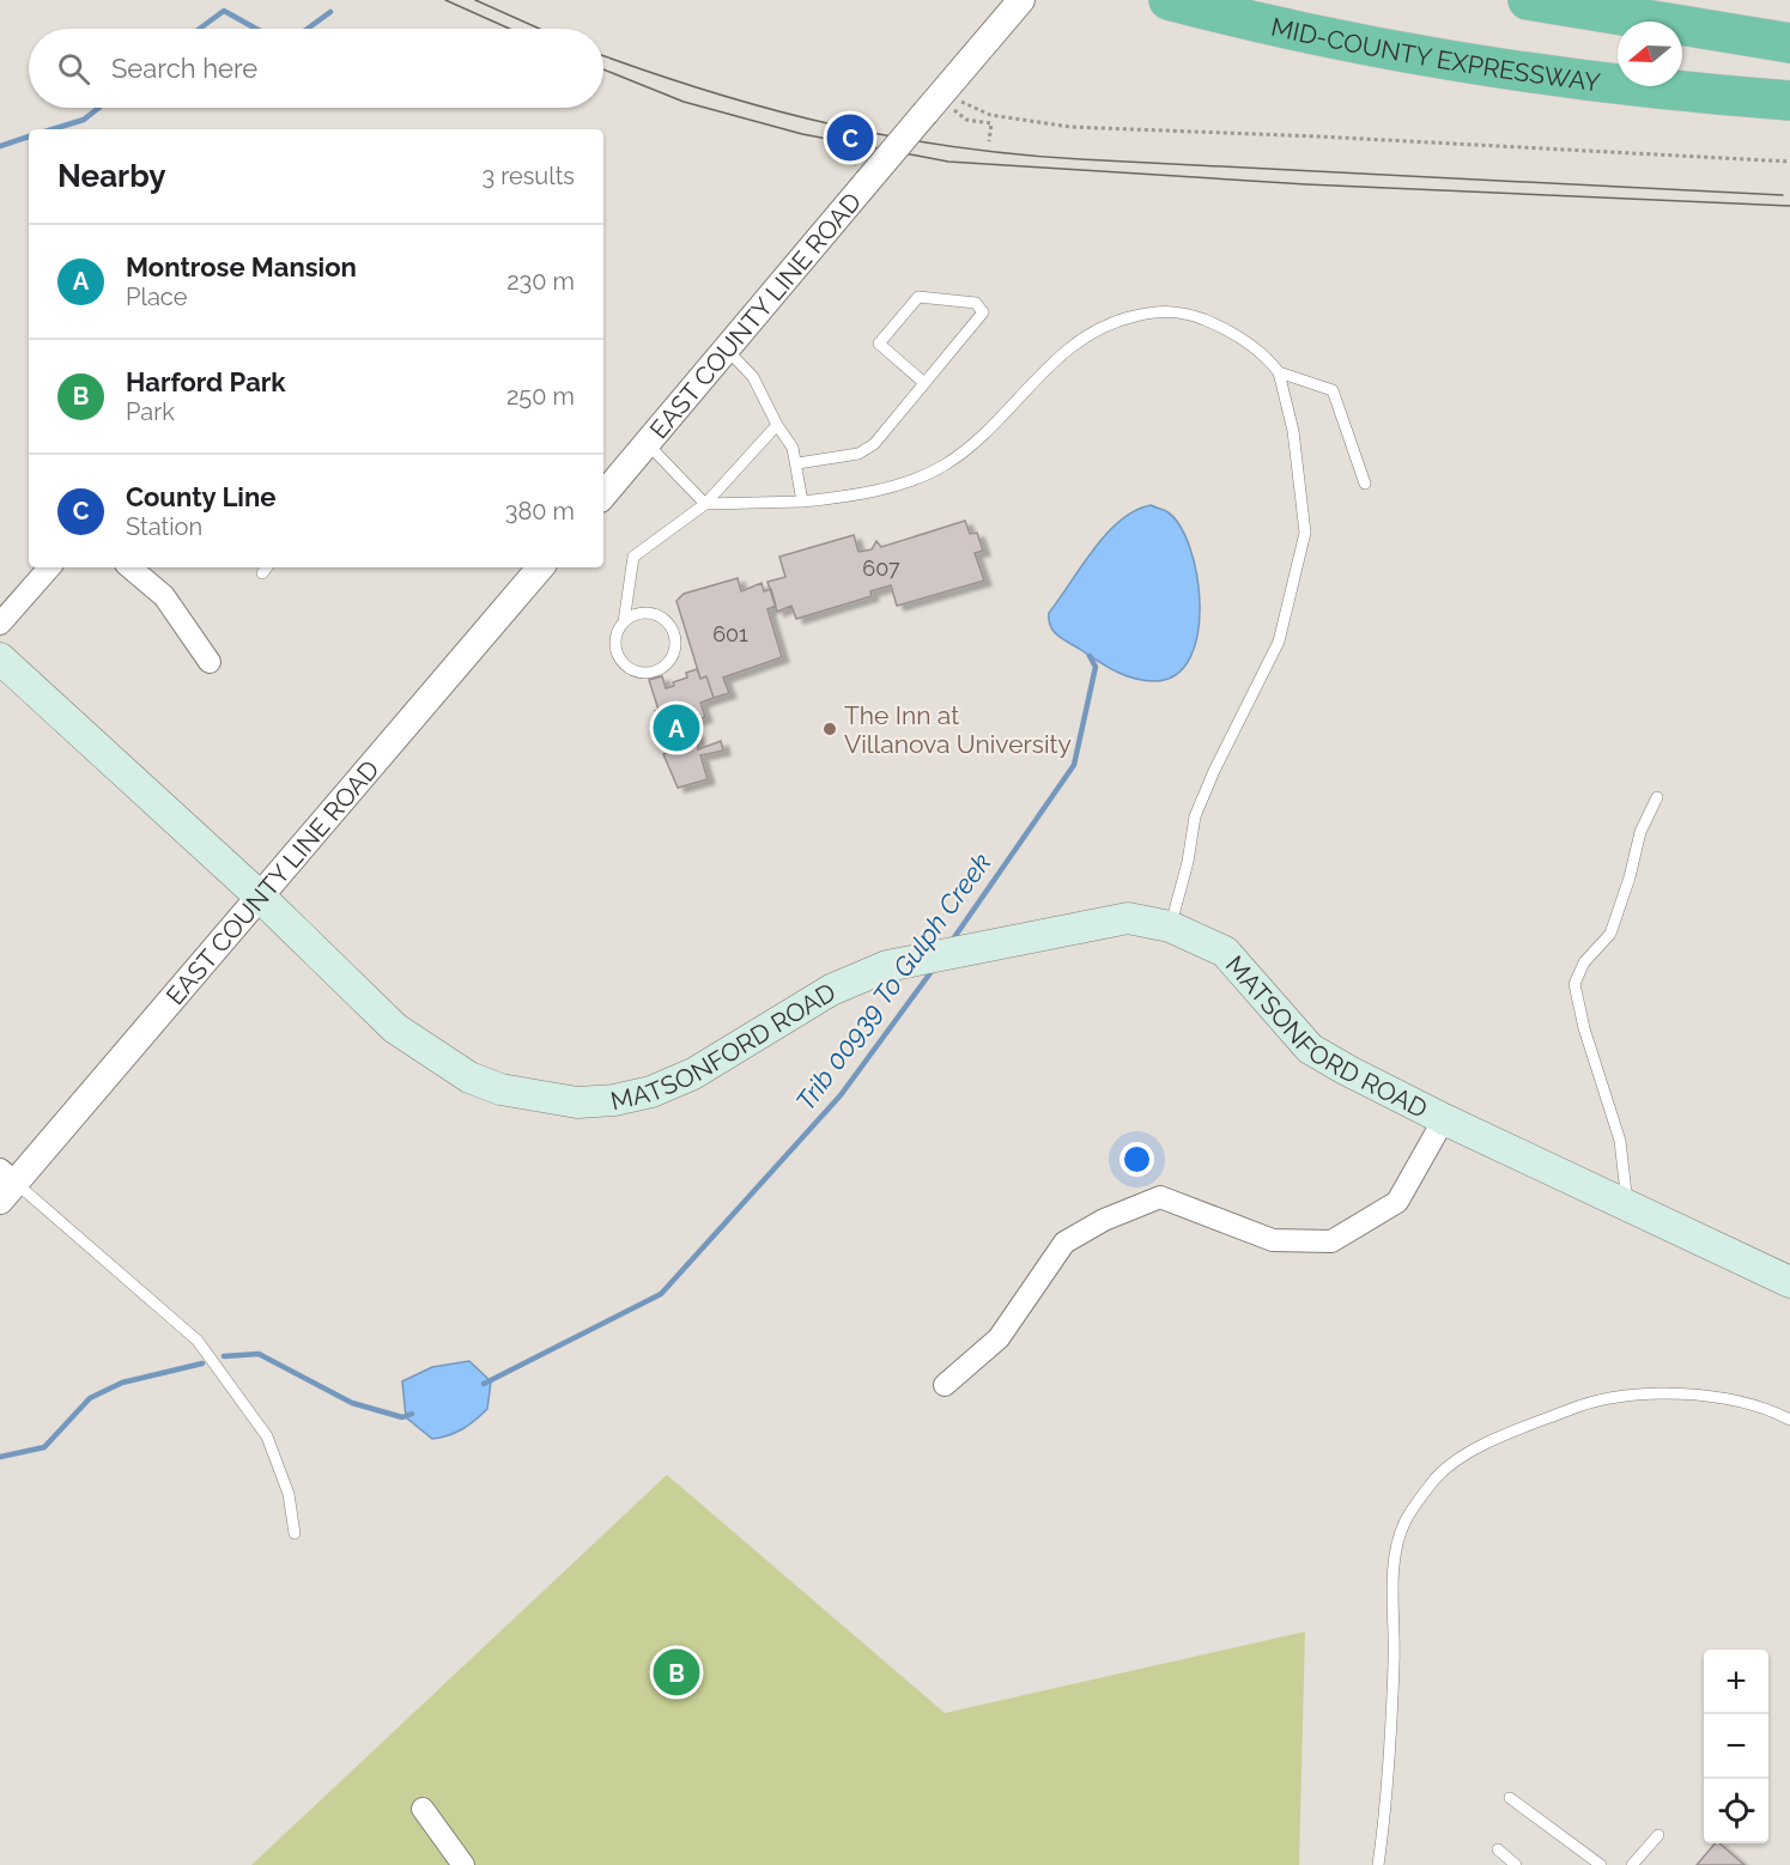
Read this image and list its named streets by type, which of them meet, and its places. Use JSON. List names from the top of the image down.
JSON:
{
  "streets": {
    "highway": ["MID-COUNTY EXPRESSWAY"],
    "main road": ["MATSONFORD ROAD"],
    "street": ["EAST COUNTY LINE ROAD"]
  },
  "crossings": [
    ["EAST COUNTY LINE ROAD", "MATSONFORD ROAD"]
  ],
  "water": ["Trib 00939 To Gulph Creek"],
  "places": ["The Inn at Villanova University"],
  "house_numbers": ["607", "601"],
  "north": "left",
  "page": {
    "search": "Search here",
    "pins": ["C", "A", "B"],
    "heading": ["Nearby", "3 results"],
    "list": [
      {
        "mark": "A",
        "name": "Montrose Mansion",
        "note": "Place",
        "value": "230 m"
      },
      {
        "mark": "B",
        "name": "Harford Park",
        "note": "Park",
        "value": "250 m"
      },
      {
        "mark": "C",
        "name": "County Line",
        "note": "Station",
        "value": "380 m"
      }
    ],
    "map_buttons": ["+", "−"]
  }
}
